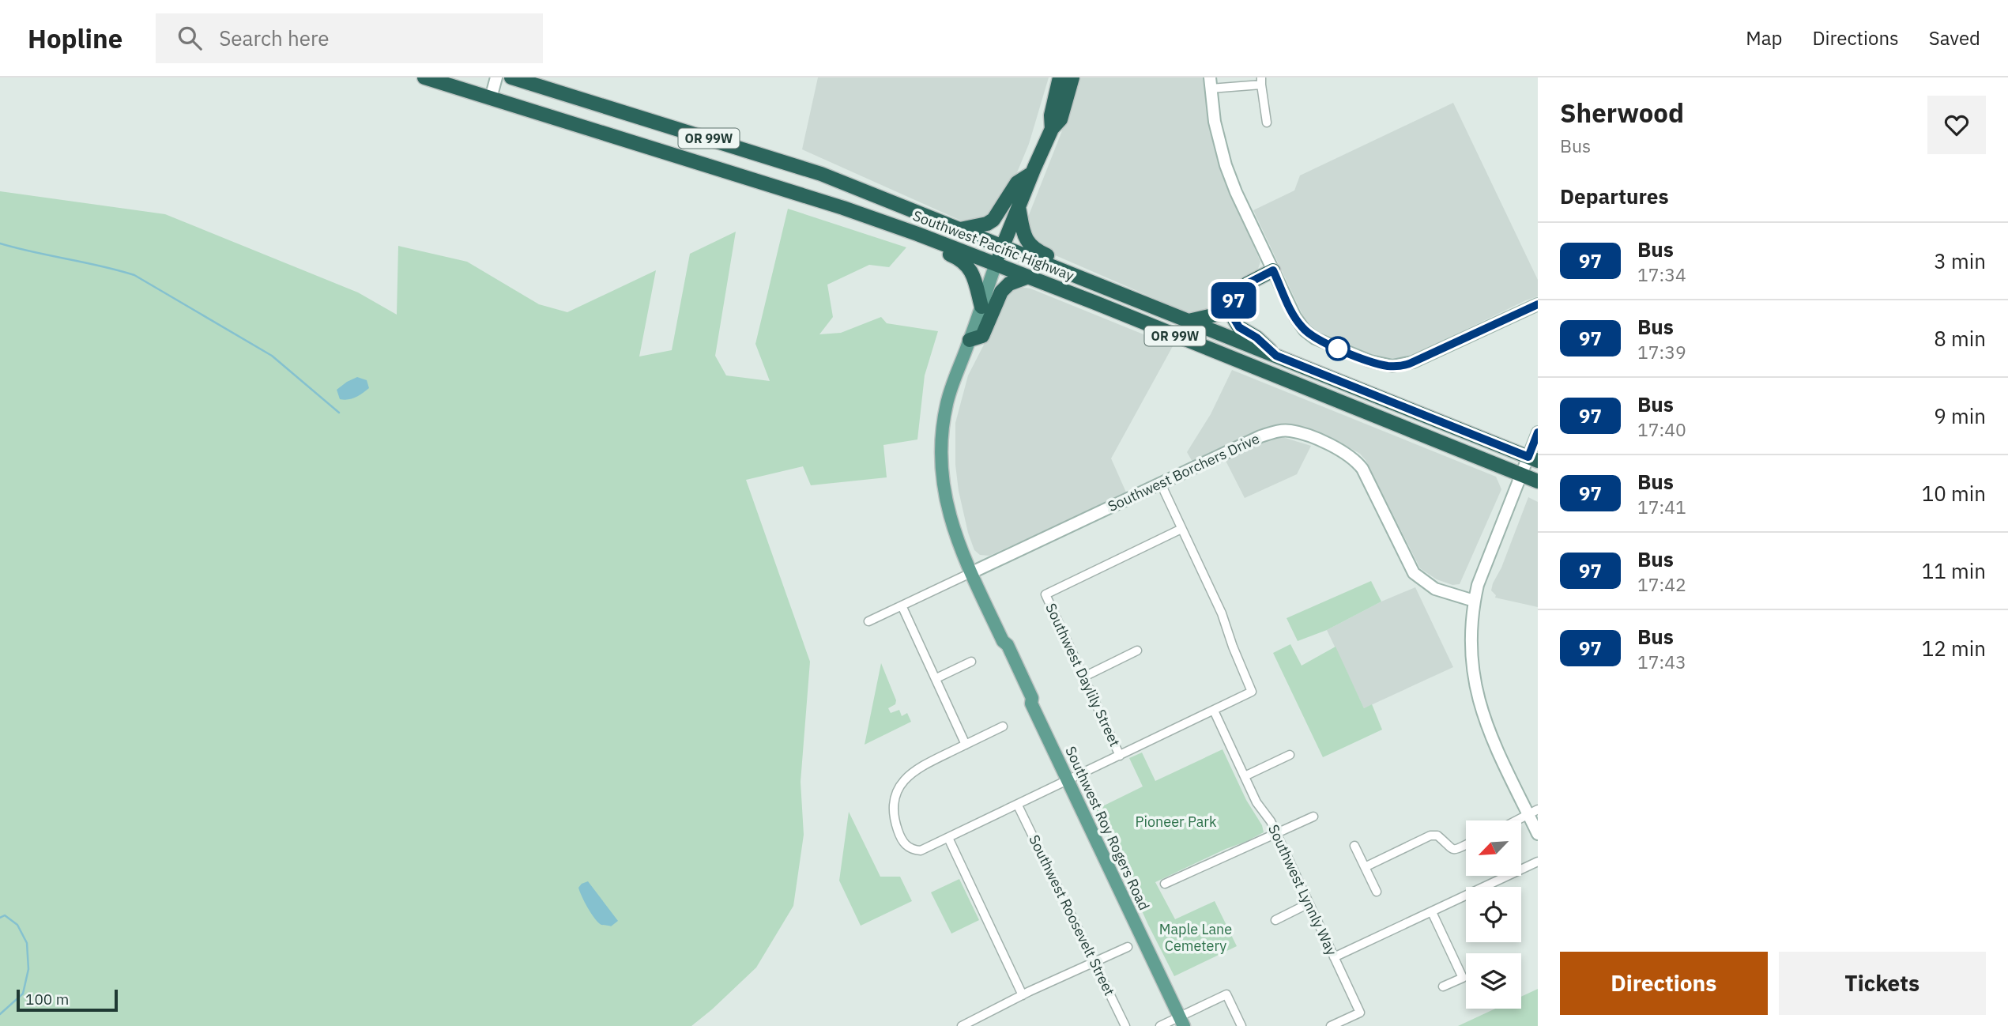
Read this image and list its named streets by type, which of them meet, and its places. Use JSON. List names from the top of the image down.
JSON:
{
  "streets": {
    "highway": ["OR 99W", "Southwest Pacific Highway"],
    "main road": ["Southwest Roy Rogers Road"],
    "street": [
      "Southwest Borchers Drive",
      "Southwest Daylily Street",
      "Southwest Lynnly Way",
      "Southwest Roosevelt Street"
    ]
  },
  "crossings": [
    ["Southwest Pacific Highway", "Southwest Roy Rogers Road"],
    ["Southwest Borchers Drive", "Southwest Roy Rogers Road"]
  ],
  "parks": ["Pioneer Park", "Maple Lane Cemetery"],
  "lines": ["bus line 97"],
  "scale_bar": "100 m",
  "north": "bottom left",
  "page": {
    "header": "Hopline",
    "search": "Search here",
    "nav": ["Map", "Directions", "Saved"],
    "on_map": "97",
    "heading": [
      ["Sherwood", "Bus"],
      "Departures"
    ],
    "list": [
      {
        "mark": "97",
        "name": "Bus",
        "note": "17:34",
        "value": "3 min"
      },
      {
        "mark": "97",
        "name": "Bus",
        "note": "17:39",
        "value": "8 min"
      },
      {
        "mark": "97",
        "name": "Bus",
        "note": "17:40",
        "value": "9 min"
      },
      {
        "mark": "97",
        "name": "Bus",
        "note": "17:41",
        "value": "10 min"
      },
      {
        "mark": "97",
        "name": "Bus",
        "note": "17:42",
        "value": "11 min"
      },
      {
        "mark": "97",
        "name": "Bus",
        "note": "17:43",
        "value": "12 min"
      }
    ],
    "buttons": ["Directions", "Tickets"],
    "scale": "100 m"
  }
}
